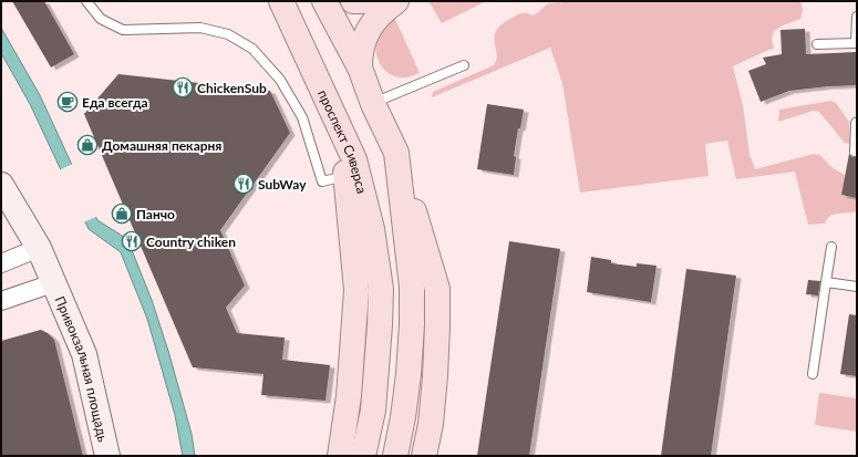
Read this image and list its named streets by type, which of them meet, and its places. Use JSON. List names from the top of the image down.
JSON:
{
  "streets": {
    "main road": ["проспект Сиверса", "Привокзальная площадь"]
  },
  "places": {
    "restaurant": ["ChickenSub", "SubWay", "Country chiken"],
    "cafe": ["Еда всегда"],
    "shop": ["Домашняя пекарня", "Панчо"]
  }
}
